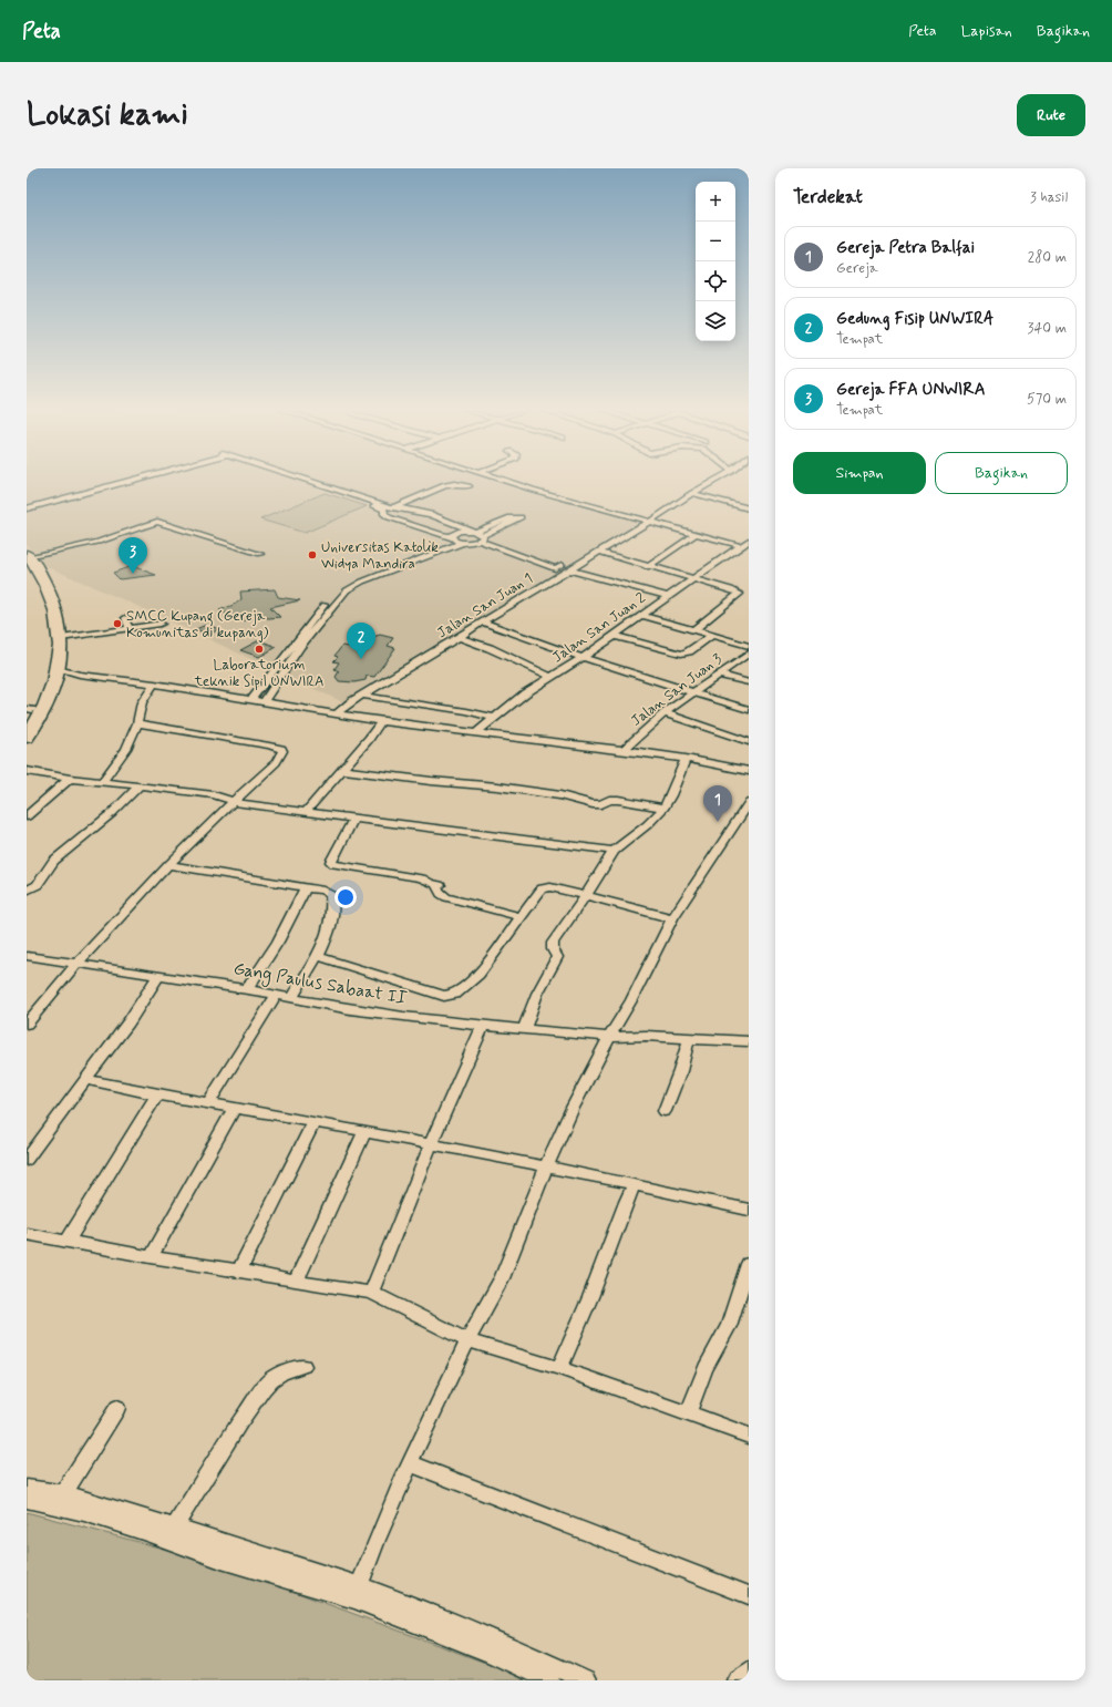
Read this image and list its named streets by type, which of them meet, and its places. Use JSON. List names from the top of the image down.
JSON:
{
  "streets": {
    "street": [
      "Jalan San Juan 1",
      "Jalan San Juan 2",
      "Jalan San Juan 3",
      "Gang Paulus Sabaat II"
    ]
  },
  "places": ["Universitas Katolik Widya Mandira", "SMCC Kupang (Gereja Komunitas di kupang)", "Laboratorium teknik Sipil UNWIRA"],
  "page": {
    "header": "Peta",
    "nav": ["Peta", "Lapisan", "Bagikan"],
    "buttons": [
      "Rute",
      ["Simpan", "Bagikan"]
    ],
    "title": "Lokasi kami",
    "heading": ["Terdekat", "3 hasil"],
    "map_buttons": ["+", "−"],
    "list": [
      {
        "mark": "1",
        "name": "Gereja Petra Balfai",
        "note": "Gereja",
        "value": "280 m"
      },
      {
        "mark": "2",
        "name": "Gedung Fisip UNWIRA",
        "note": "Tempat",
        "value": "340 m"
      },
      {
        "mark": "3",
        "name": "Gereja FFA UNWIRA",
        "note": "Tempat",
        "value": "570 m"
      }
    ],
    "pins": ["3", "2", "1"]
  }
}
